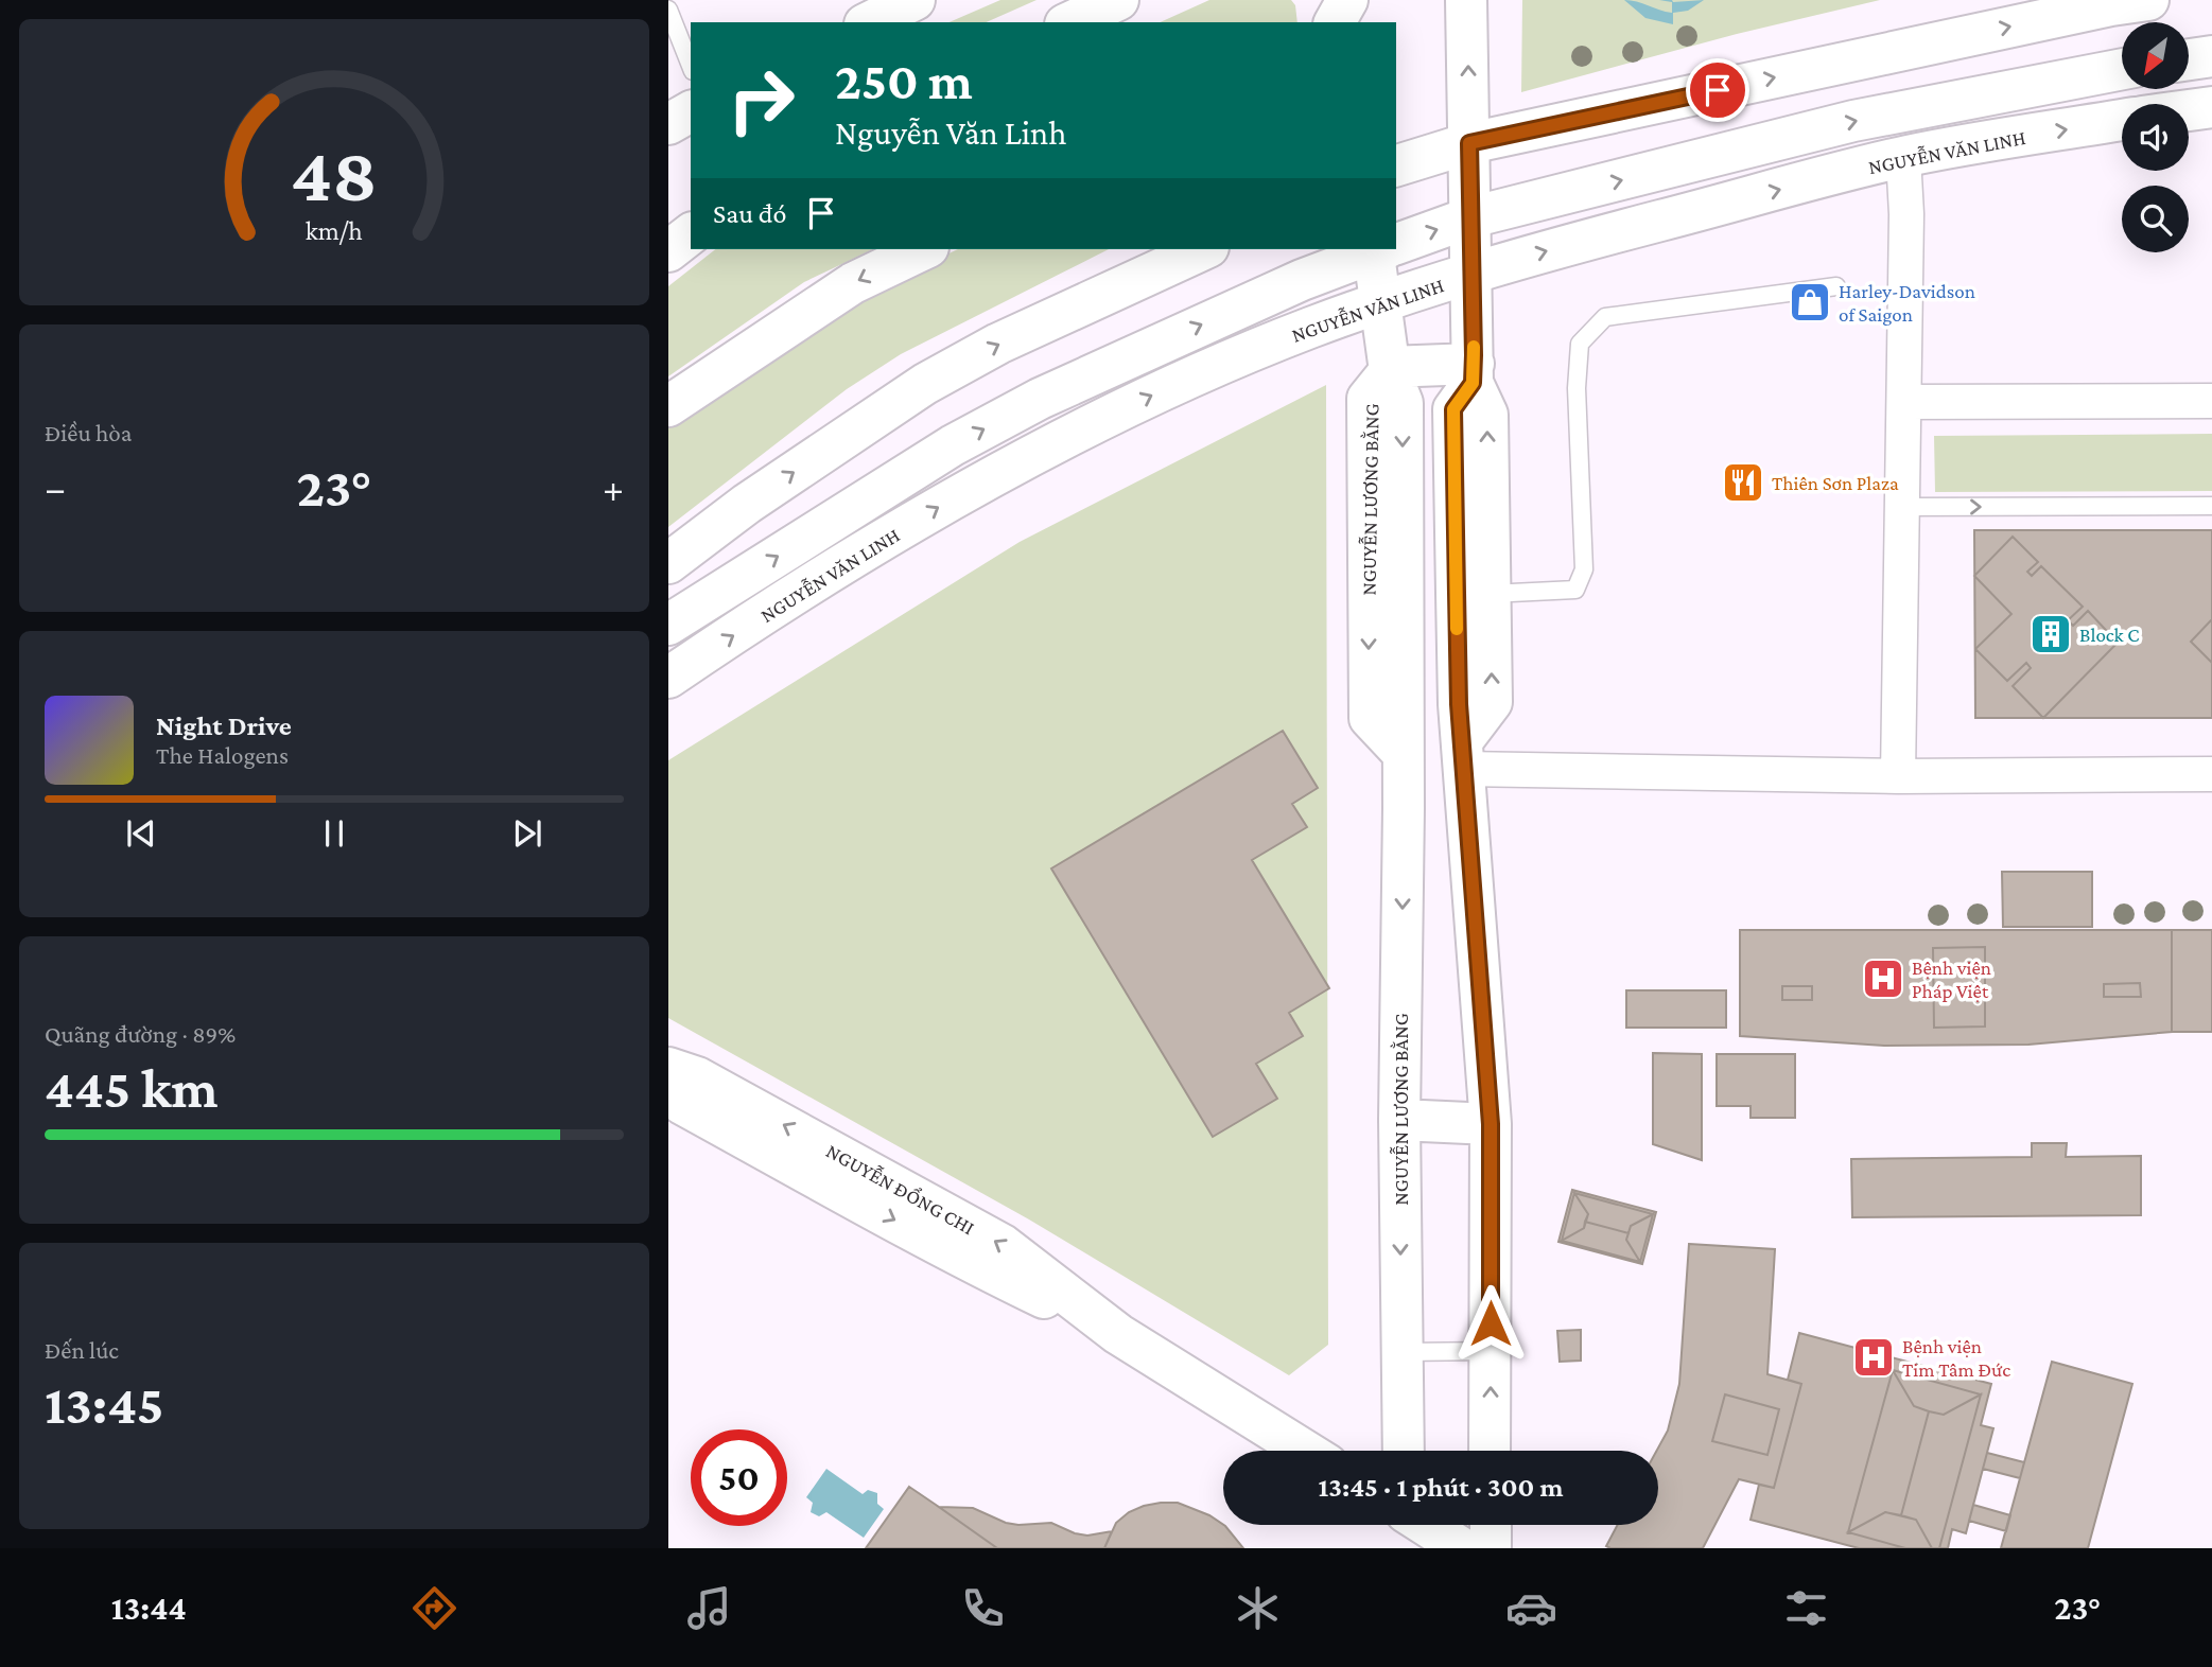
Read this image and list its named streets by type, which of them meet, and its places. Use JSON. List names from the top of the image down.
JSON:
{
  "streets": {
    "main road": ["NGUYỄN VĂN LINH", "NGUYỄN LƯƠNG BẰNG", "NGUYỄN ĐỔNG CHI"]
  },
  "places": {
    "shop": ["Harley-Davidson of Saigon"],
    "restaurant": ["Thiên Sơn Plaza"],
    "building": ["Block C"],
    "hospital": ["Bệnh viện Pháp Việt", "Bệnh viện Tim Tâm Đức"]
  },
  "north": "bottom left",
  "page": {
    "turn": ["250 m", "Nguyễn Văn Linh"],
    "then": "Sau đó",
    "tile": [
      "Điều hòa",
      ["Quãng đường · 89%", "445 km"],
      ["Đến lúc", "13:45"]
    ],
    "heat": ["−", "23°", "+"],
    "song": ["Night Drive", "The Halogens"],
    "limit": "50",
    "trip": "13:45 · 1 phút · 300 m",
    "tabs": ["13:44", "23°"],
    "gauge": ["48", "km/h"]
  }
}
